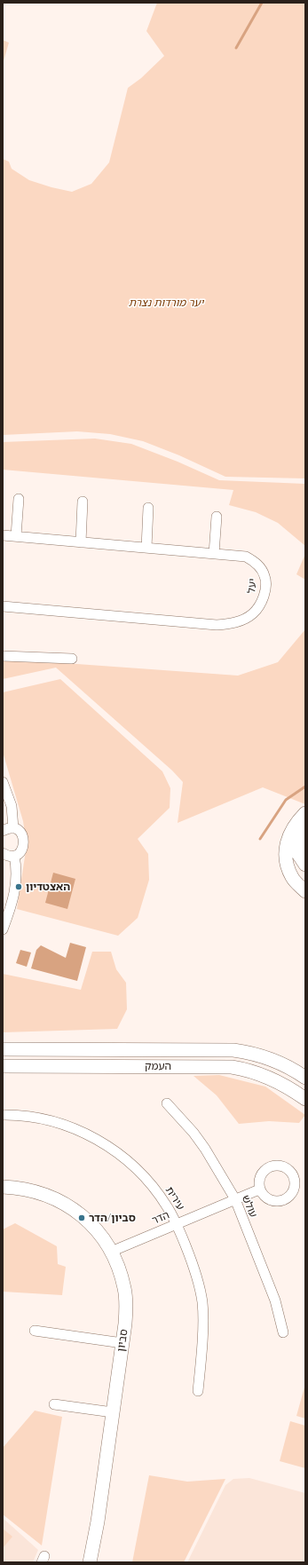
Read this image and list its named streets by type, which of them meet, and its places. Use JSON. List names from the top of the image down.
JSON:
{
  "streets": {
    "main road": ["העמק", "סביון"],
    "street": [
      "יעל",
      "עירית",
      "עולש",
      "הדר"
    ]
  },
  "crossings": [
    ["עירית", "הדר"],
    ["עולש", "הדר"],
    ["הדר", "סביון"]
  ],
  "parks": ["יער מורדות נצרת"],
  "places": ["האצטדיון", "סביון/הדר"]
}
